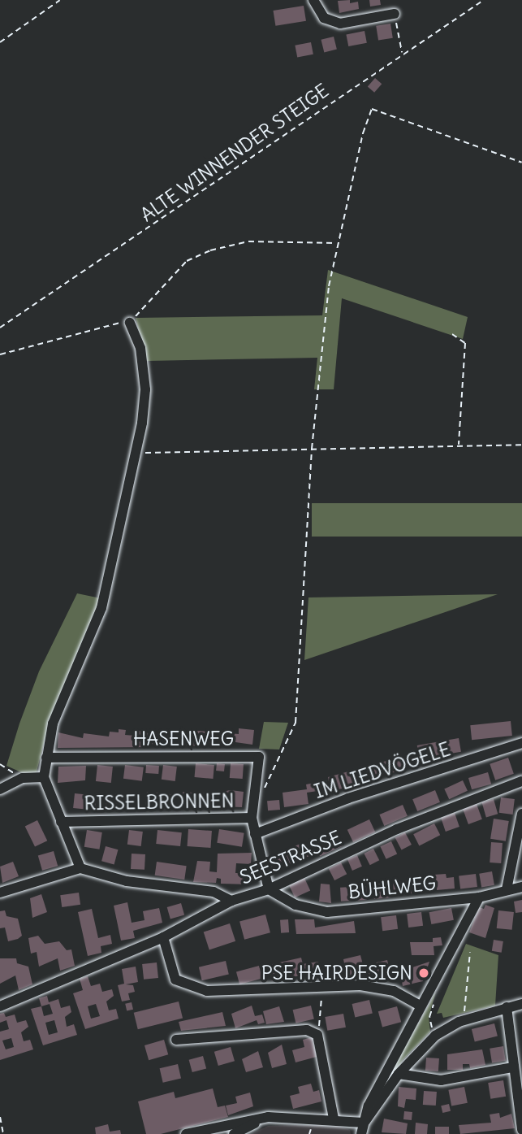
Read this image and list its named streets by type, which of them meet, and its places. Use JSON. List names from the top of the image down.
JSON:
{
  "streets": {
    "street": [
      "HASENWEG",
      "IM LIEDVÖGELE",
      "RISSELBRONNEN",
      "SEESTRASSE",
      "BÜHLWEG"
    ],
    "path": ["ALTE WINNENDER STEIGE"]
  },
  "crossings": [
    ["HASENWEG", "RISSELBRONNEN"],
    ["IM LIEDVÖGELE", "RISSELBRONNEN"],
    ["RISSELBRONNEN", "SEESTRASSE"],
    ["RISSELBRONNEN", "BÜHLWEG"],
    ["SEESTRASSE", "BÜHLWEG"]
  ],
  "places": ["PSE HAIRDESIGN"]
}
